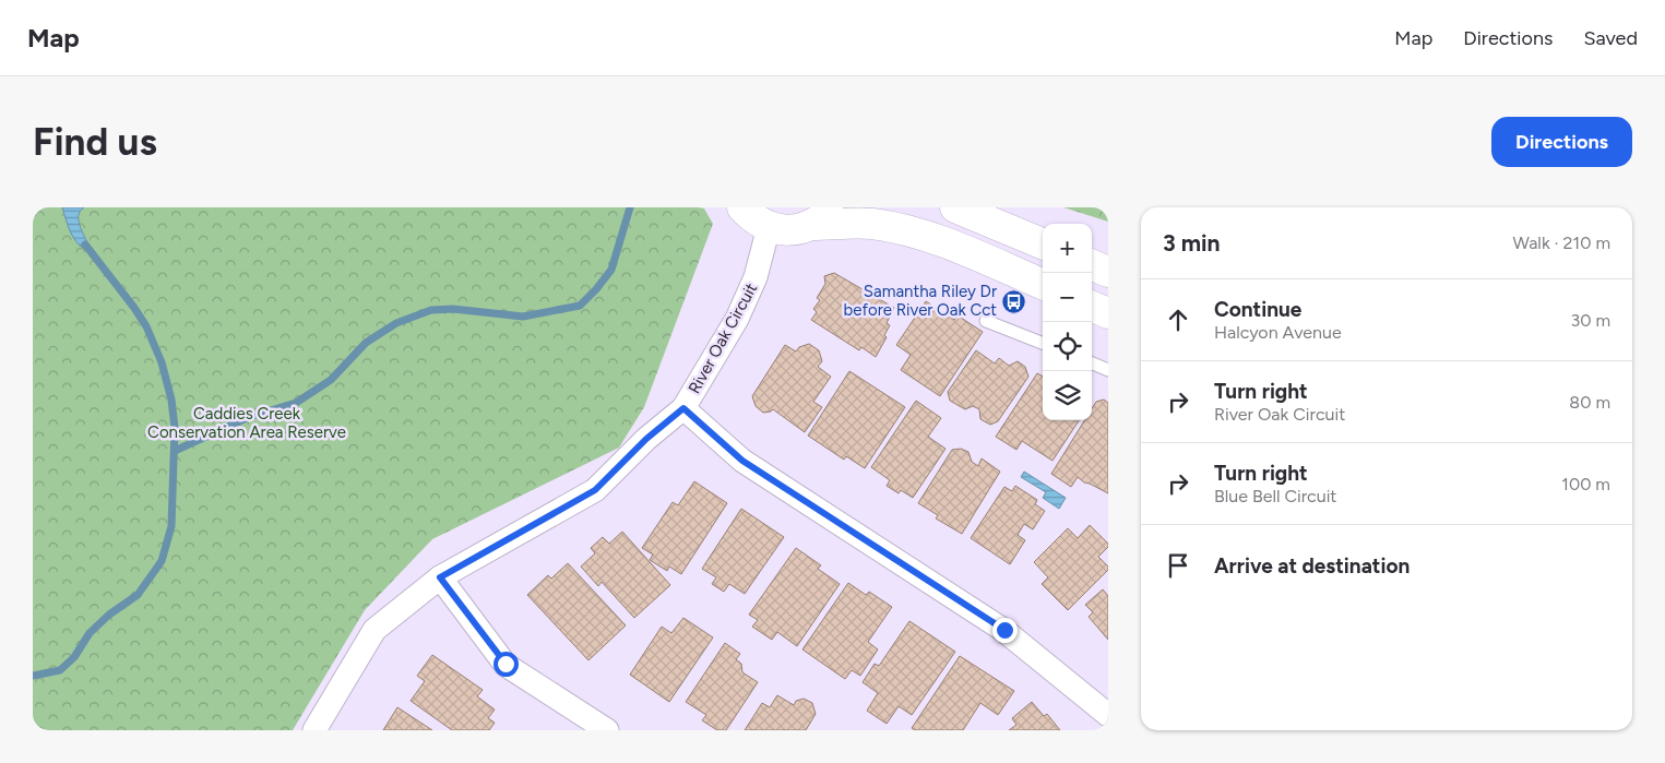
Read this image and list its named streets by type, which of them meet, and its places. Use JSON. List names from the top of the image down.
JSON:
{
  "streets": {
    "street": ["River Oak Circuit"]
  },
  "parks": ["Caddies Creek Conservation Area Reserve"],
  "places": {
    "bus stop": ["Samantha Riley Dr before River Oak Cct"]
  },
  "page": {
    "header": "Map",
    "nav": ["Map", "Directions", "Saved"],
    "buttons": "Directions",
    "title": "Find us",
    "heading": ["3 min", "Walk · 210 m"],
    "map_buttons": ["+", "−"],
    "list": [
      ["Continue", "Halcyon Avenue", "30 m"],
      ["Turn right", "River Oak Circuit", "80 m"],
      ["Turn right", "Blue Bell Circuit", "100 m"],
      "Arrive at destination"
    ]
  }
}
